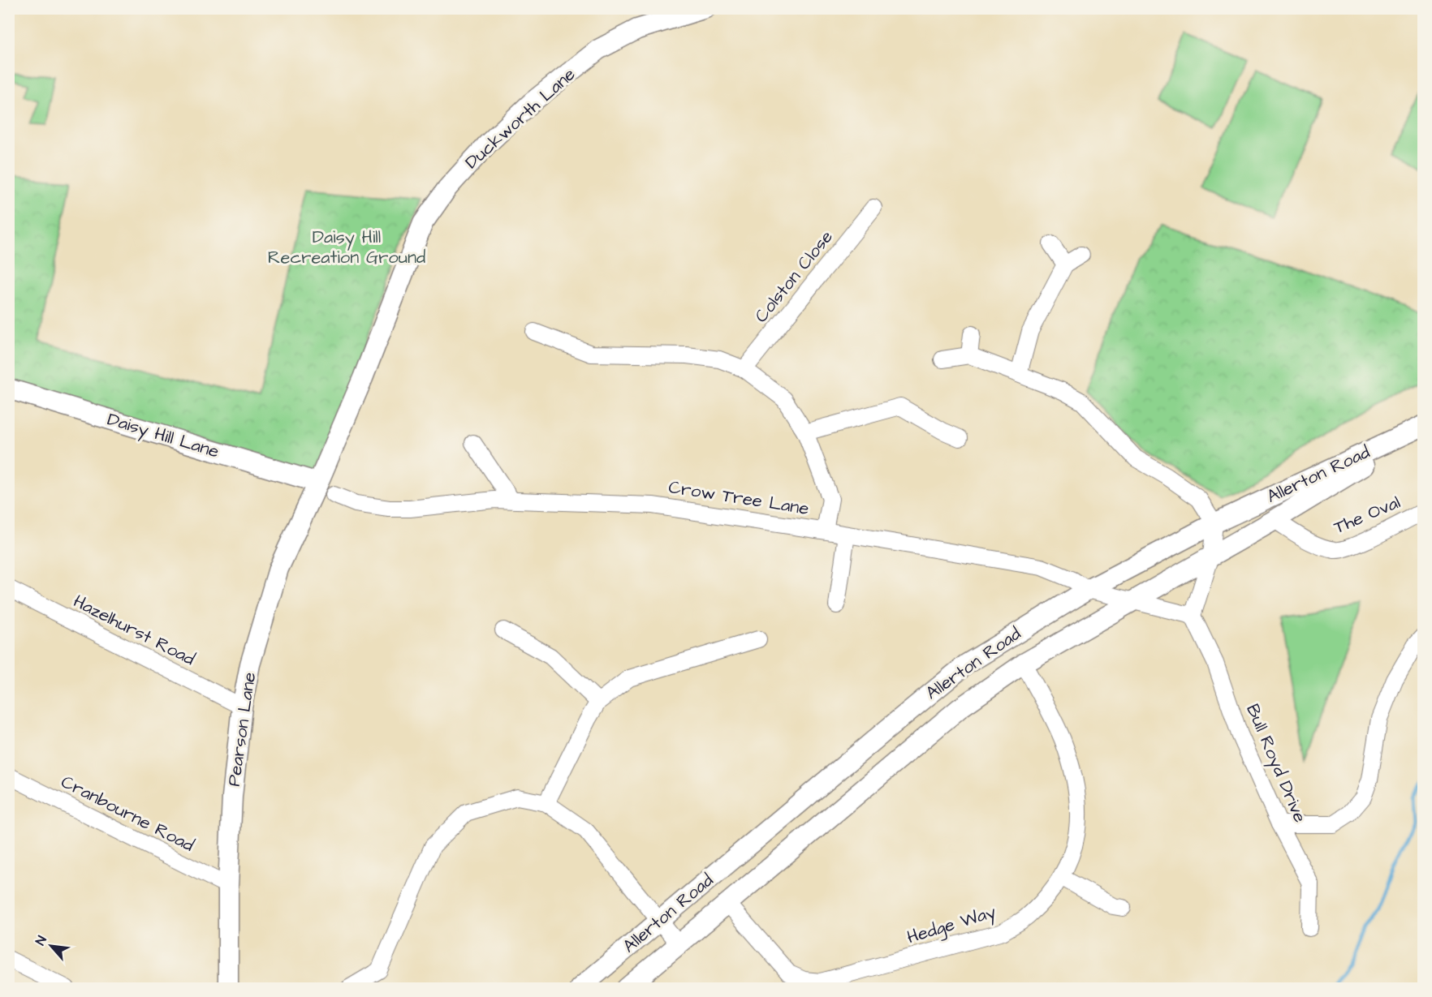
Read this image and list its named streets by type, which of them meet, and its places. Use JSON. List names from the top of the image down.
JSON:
{
  "streets": {
    "street": [
      "Duckworth Lane",
      "Colston Close",
      "Daisy Hill Lane",
      "Allerton Road",
      "Crow Tree Lane",
      "The Oval",
      "Hazelhurst Road",
      "Pearson Lane",
      "Bull Royd Drive",
      "Cranbourne Road",
      "Hedge Way"
    ]
  },
  "crossings": [
    ["Duckworth Lane", "Daisy Hill Lane"],
    ["Duckworth Lane", "Pearson Lane"],
    ["Daisy Hill Lane", "Pearson Lane"],
    ["Allerton Road", "Crow Tree Lane"],
    ["Allerton Road", "The Oval"],
    ["Allerton Road", "Hedge Way"],
    ["Hazelhurst Road", "Pearson Lane"],
    ["Pearson Lane", "Cranbourne Road"]
  ],
  "parks": ["Daisy Hill Recreation Ground"],
  "north": "top left"
}
